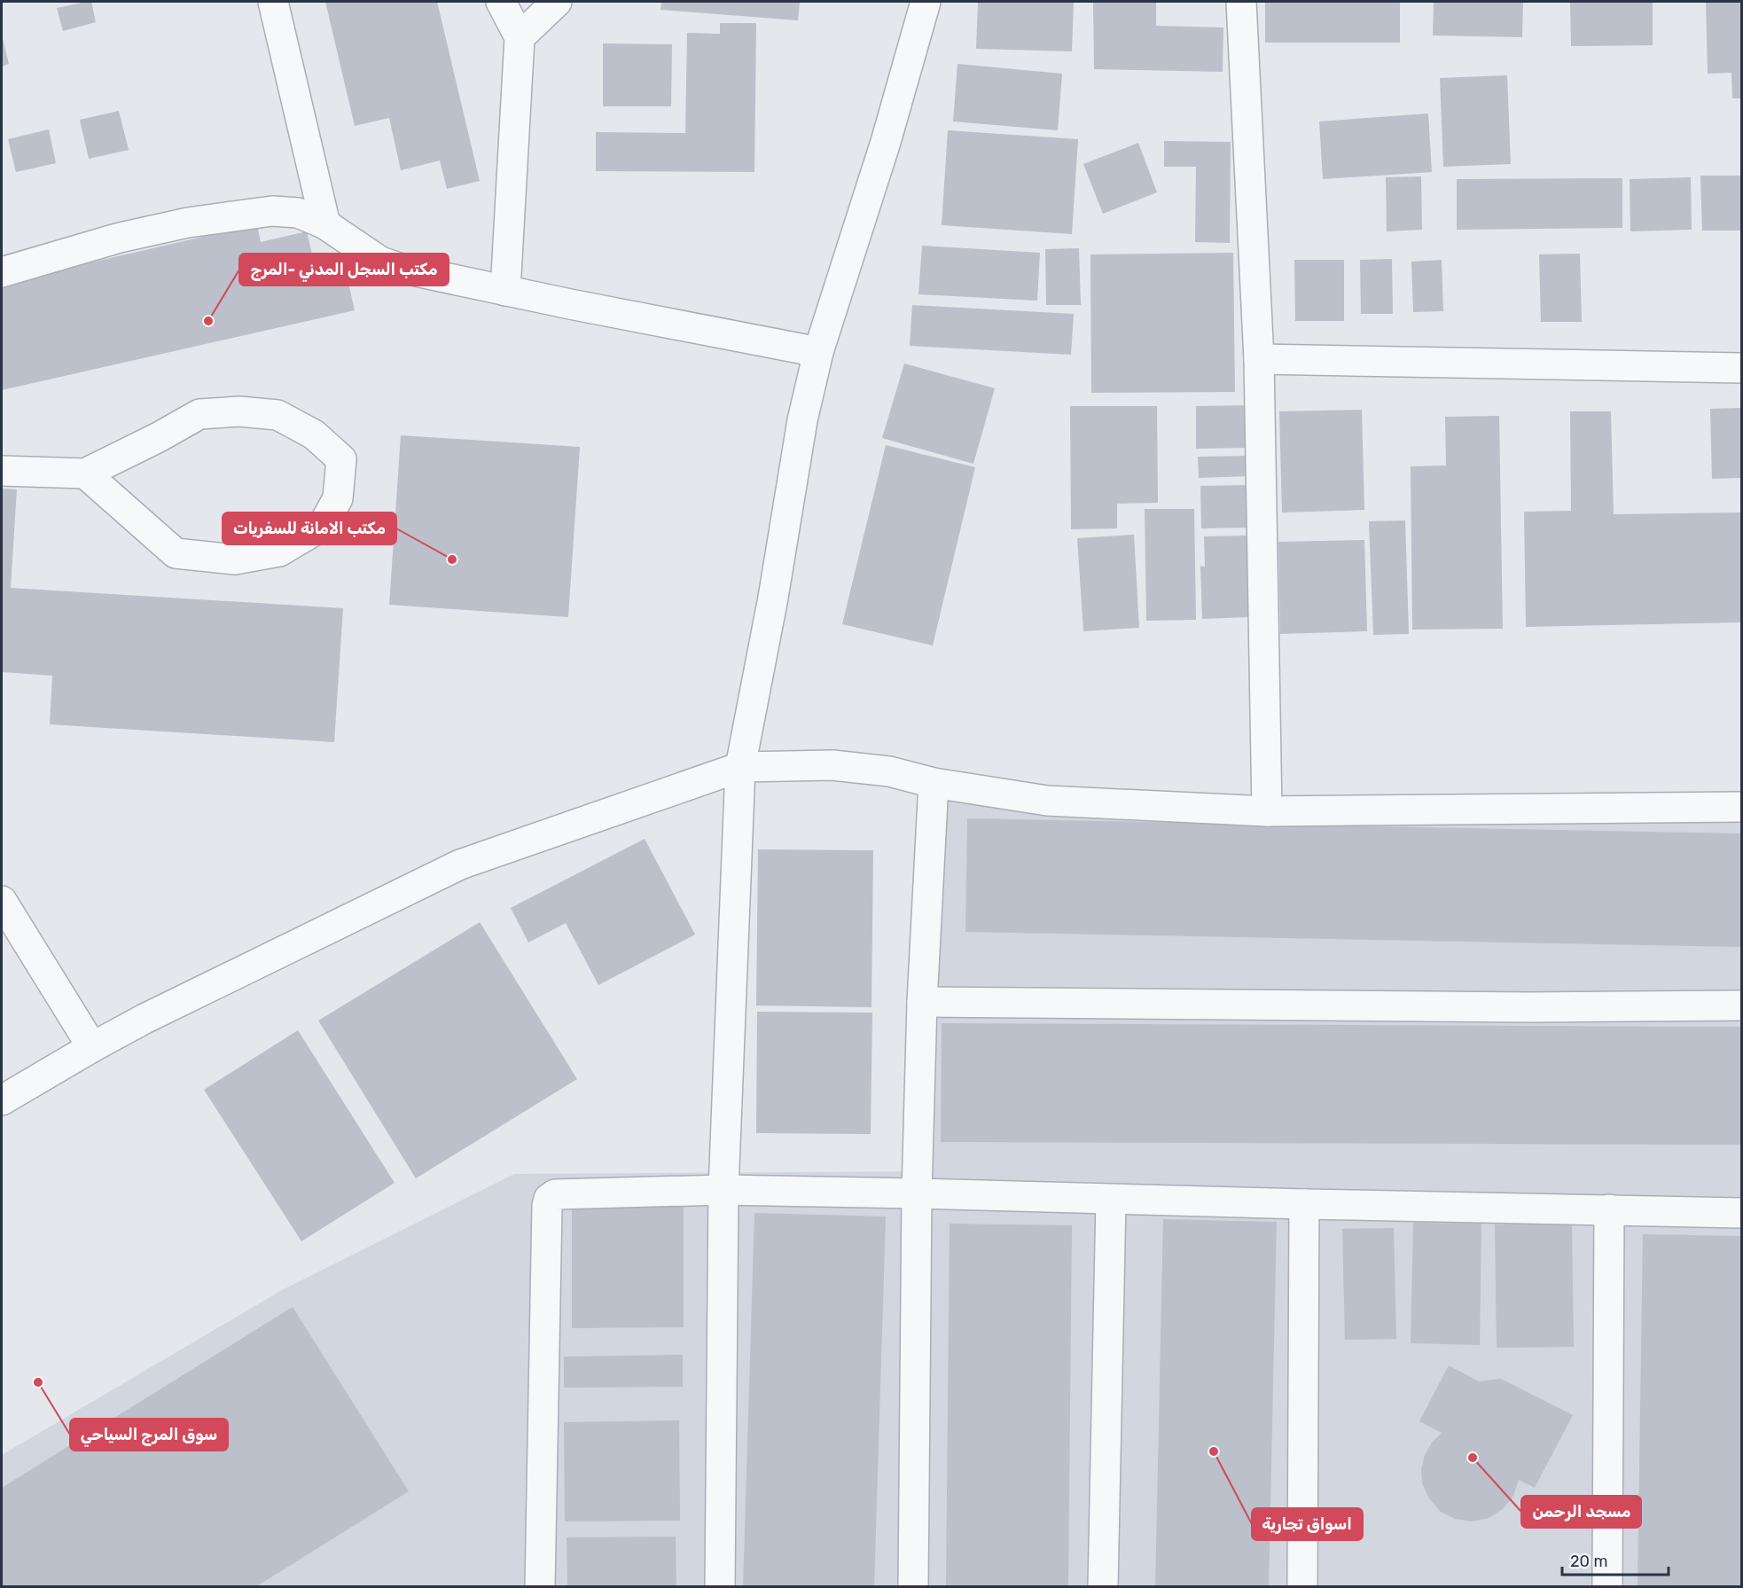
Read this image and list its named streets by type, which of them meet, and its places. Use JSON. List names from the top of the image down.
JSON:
{
  "places": [
    "مكتب السجل المدني -المرج",
    "مكتب الامانة للسفريات",
    "سوق المرج السياحي",
    "اسواق تجارية",
    "مسجد الرحمن"
  ],
  "scale_bar": "20 m"
}
